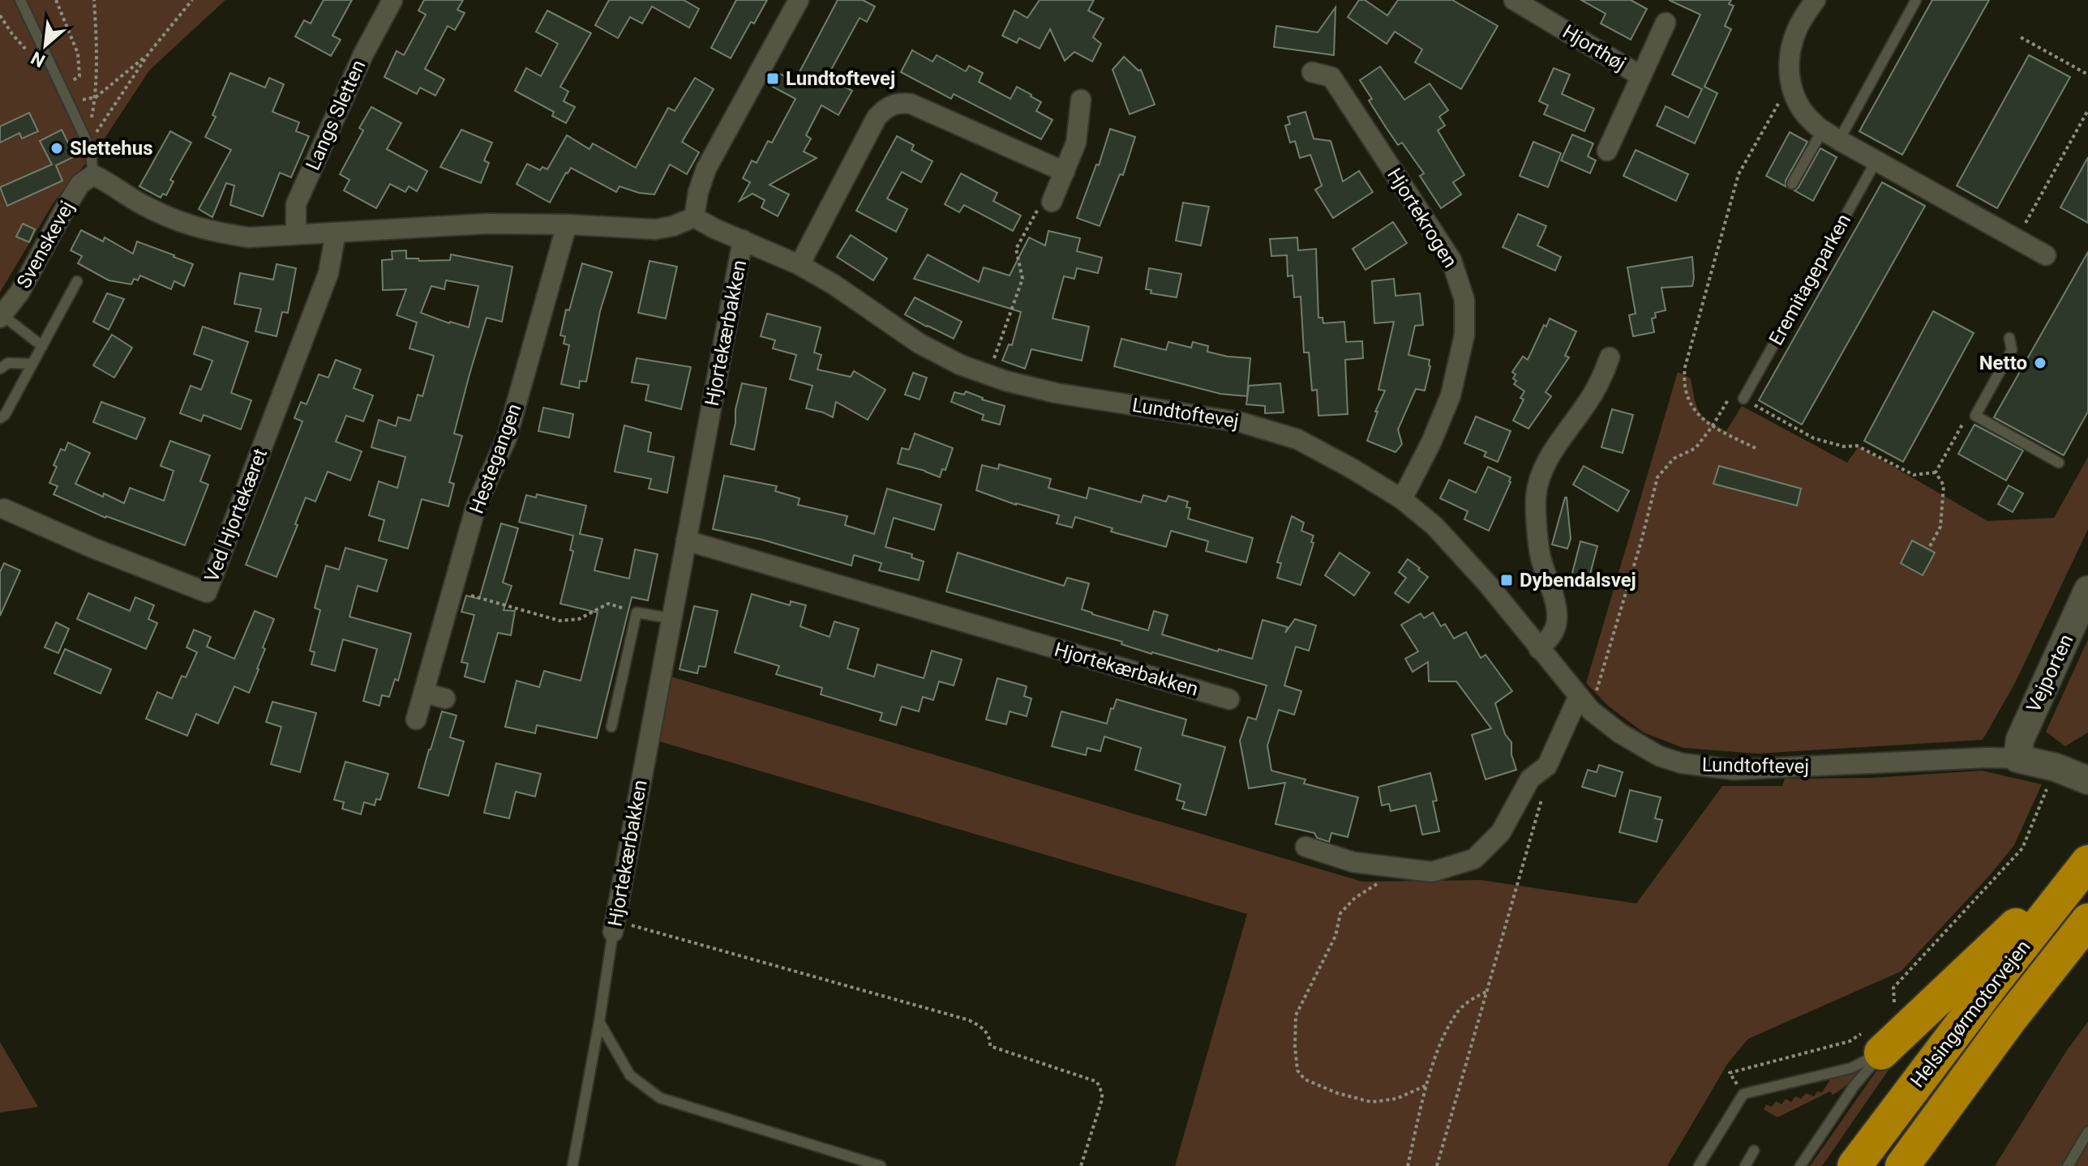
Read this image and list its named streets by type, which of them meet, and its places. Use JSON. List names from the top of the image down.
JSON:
{
  "streets": {
    "highway": ["Helsingørmotorvejen"],
    "street": [
      "Hjorthøj",
      "Langs Sletten",
      "Hjortekrogen",
      "Svenskevej",
      "Hjortekærbakken",
      "Lundtoftevej",
      "Hestegangen",
      "Ved Hjortekæret",
      "Vejporten"
    ],
    "lane": ["Eremitageparken"]
  },
  "crossings": [
    ["Hjortekrogen", "Lundtoftevej"],
    ["Hjortekærbakken", "Lundtoftevej"],
    ["Lundtoftevej", "Vejporten"]
  ],
  "places": {
    "transit": ["Lundtoftevej", "Dybendalsvej"],
    "other": ["Slettehus", "Netto"]
  },
  "north": "bottom left"
}
